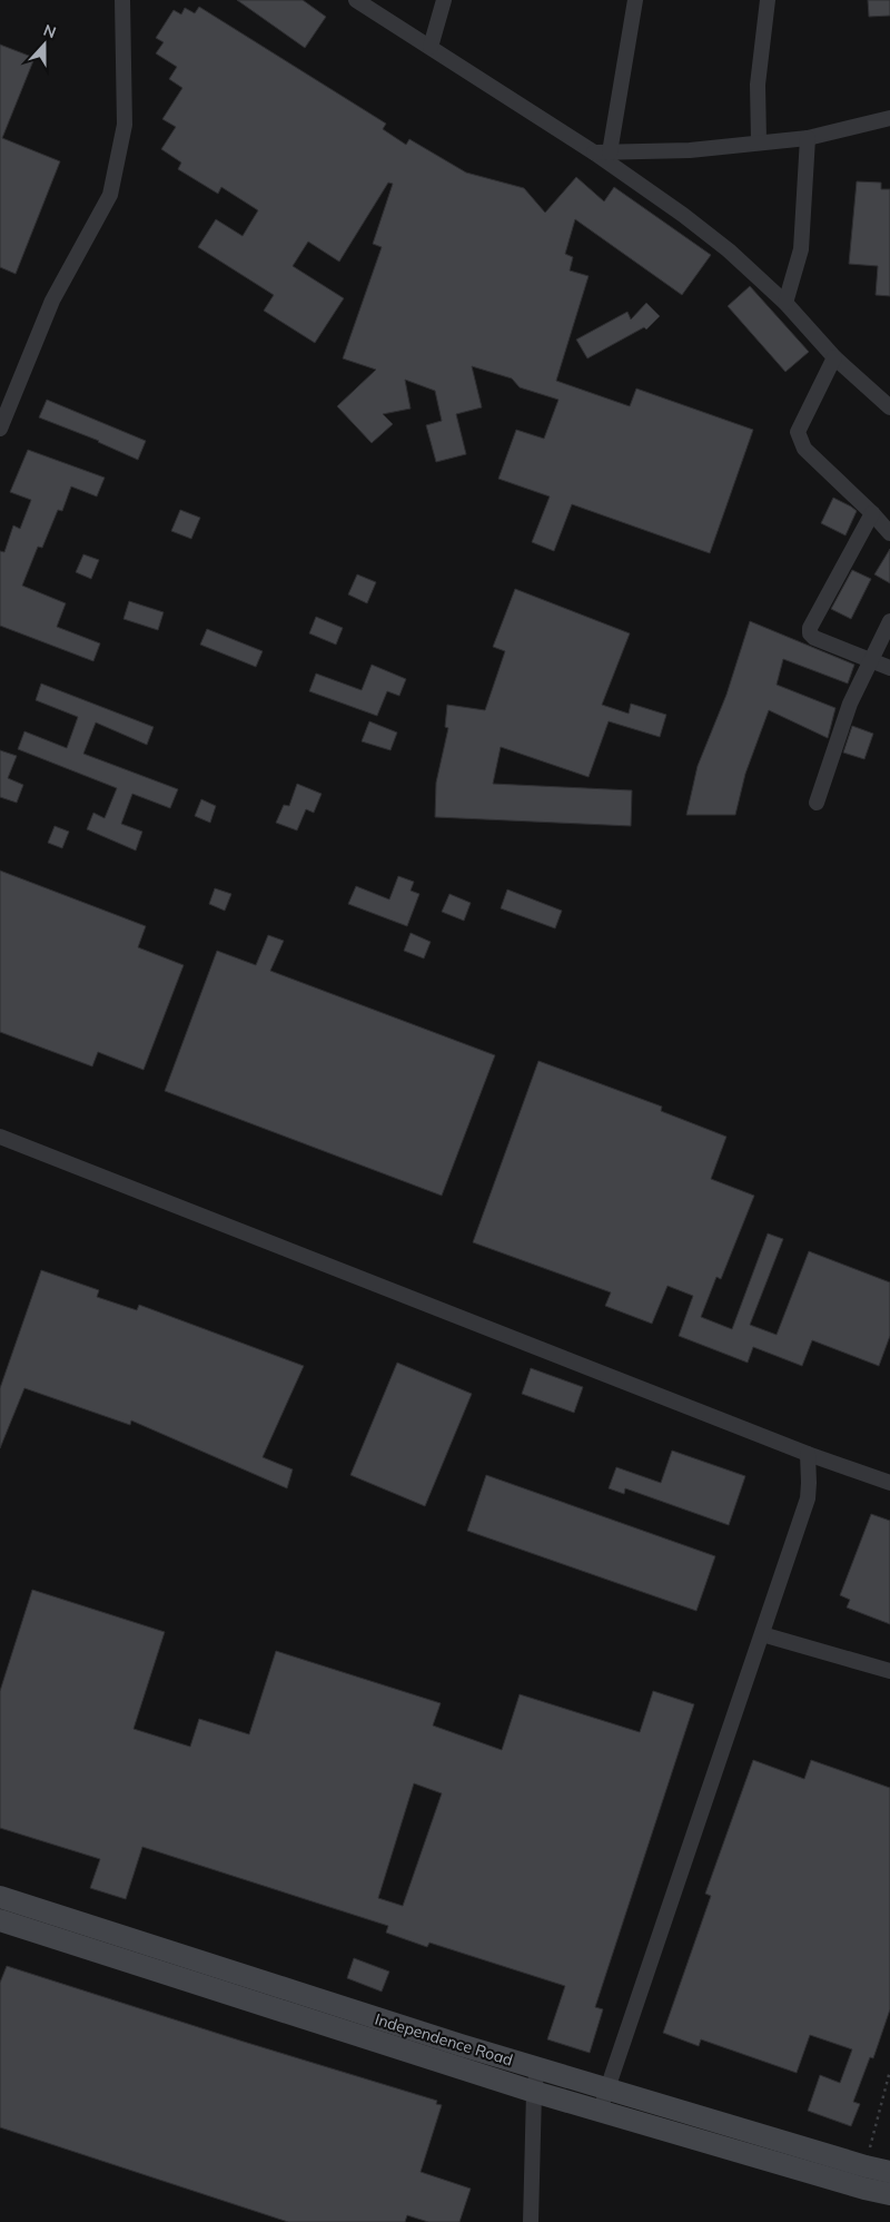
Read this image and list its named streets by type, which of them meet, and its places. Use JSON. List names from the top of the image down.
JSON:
{
  "streets": {
    "main road": ["Independence Road"]
  },
  "north": "top"
}
